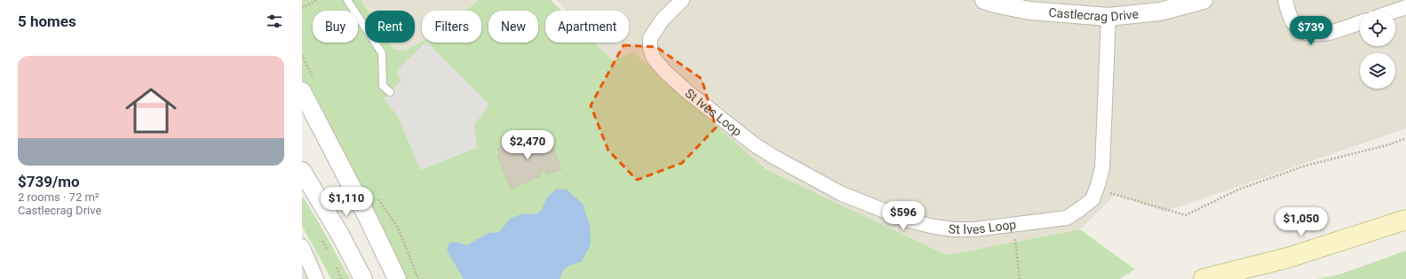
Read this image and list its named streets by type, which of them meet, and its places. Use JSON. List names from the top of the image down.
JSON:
{
  "streets": {
    "street": ["Castlecrag Drive", "St Ives Loop"]
  },
  "crossings": [
    ["Castlecrag Drive", "St Ives Loop"]
  ],
  "page": {
    "heading": "5 homes",
    "chip": [
      "Buy",
      "Rent",
      "Filters",
      "New",
      "Apartment"
    ],
    "price": [
      "$739",
      "$2,470",
      "$1,110",
      "$596",
      "$1,050"
    ],
    "list": [
      {
        "name": "$739/mo",
        "note": "2 rooms · 72 m² · Castlecrag Drive"
      }
    ]
  }
}
